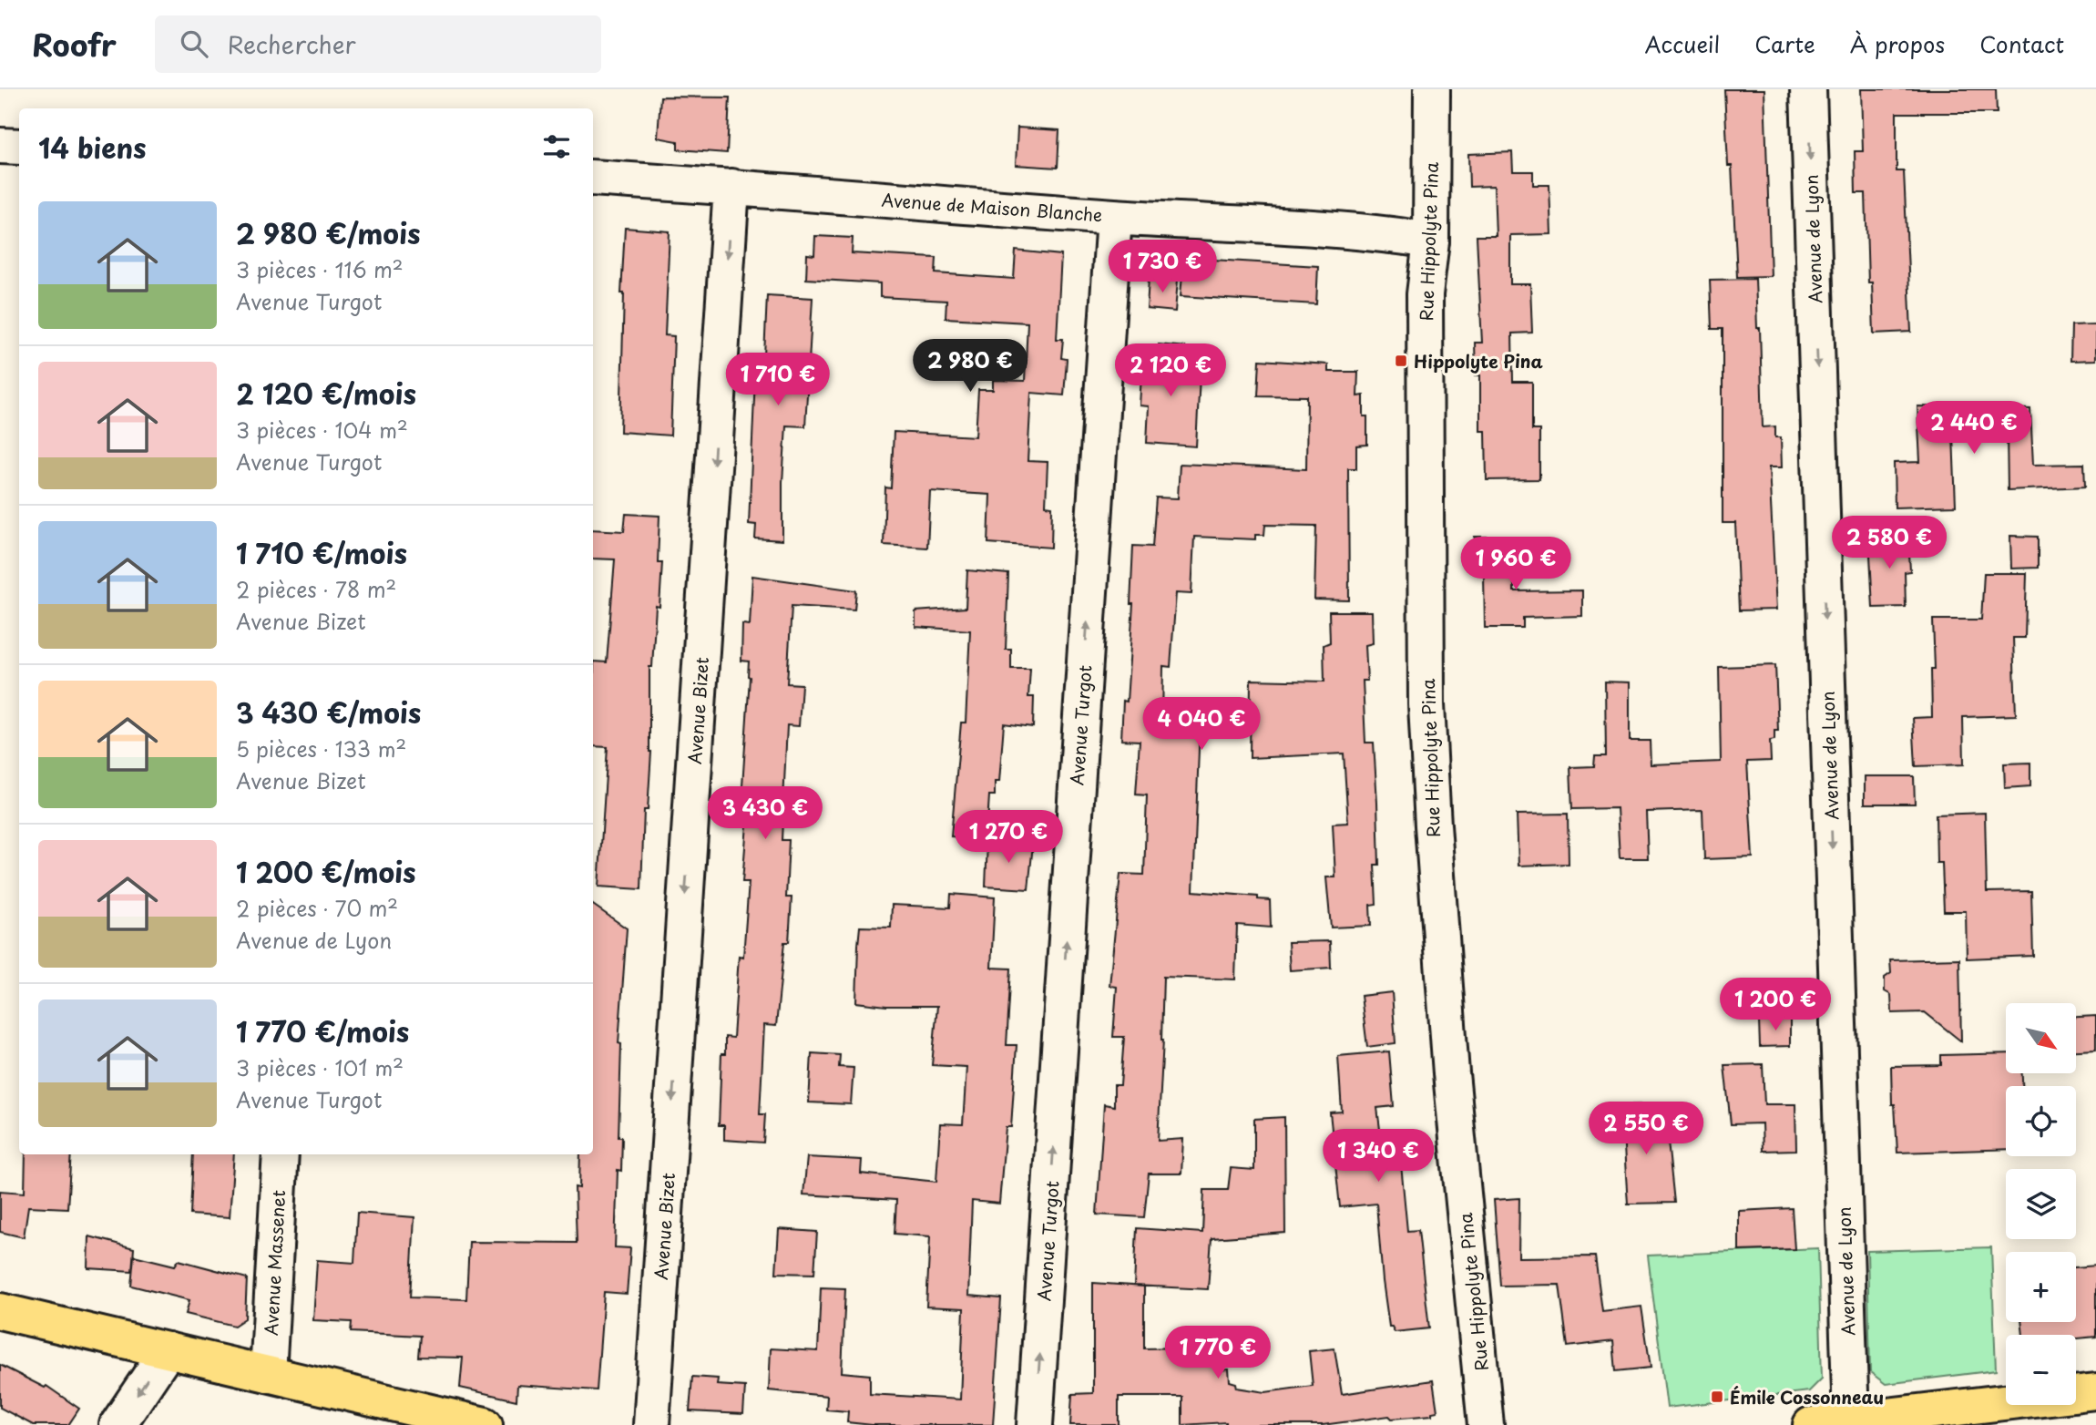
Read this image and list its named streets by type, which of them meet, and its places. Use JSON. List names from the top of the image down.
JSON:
{
  "streets": {
    "street": [
      "Avenue de Maison Blanche",
      "Avenue de Lyon",
      "Rue Hippolyte Pina",
      "Avenue Bizet",
      "Avenue Turgot",
      "Avenue Massenet"
    ]
  },
  "crossings": [
    ["Avenue de Maison Blanche", "Rue Hippolyte Pina"],
    ["Avenue de Maison Blanche", "Avenue Bizet"],
    ["Avenue de Maison Blanche", "Avenue Turgot"]
  ],
  "one_way": ["Avenue de Lyon", "Avenue Bizet", "Avenue Turgot"],
  "places": {
    "transit": ["Hippolyte Pina", "Émile Cossonneau"]
  },
  "north": "bottom right",
  "page": {
    "header": "Roofr",
    "search": "Rechercher",
    "nav": [
      "Accueil",
      "Carte",
      "À propos",
      "Contact"
    ],
    "heading": "14 biens",
    "list": [
      {
        "name": "2 980 €/mois",
        "note": "3 pièces · 116 m² · Avenue Turgot"
      },
      {
        "name": "2 120 €/mois",
        "note": "3 pièces · 104 m² · Avenue Turgot"
      },
      {
        "name": "1 710 €/mois",
        "note": "2 pièces · 78 m² · Avenue Bizet"
      },
      {
        "name": "3 430 €/mois",
        "note": "5 pièces · 133 m² · Avenue Bizet"
      },
      {
        "name": "1 200 €/mois",
        "note": "2 pièces · 70 m² · Avenue de Lyon"
      },
      {
        "name": "1 770 €/mois",
        "note": "3 pièces · 101 m² · Avenue Turgot"
      }
    ],
    "price": [
      "1 730 €",
      "2 980 €",
      "2 120 €",
      "1 710 €",
      "2 440 €",
      "2 580 €",
      "1 960 €",
      "4 040 €",
      "3 430 €",
      "1 270 €",
      "1 200 €",
      "2 550 €",
      "1 340 €",
      "1 770 €"
    ],
    "map_buttons": ["+", "−"]
  }
}
